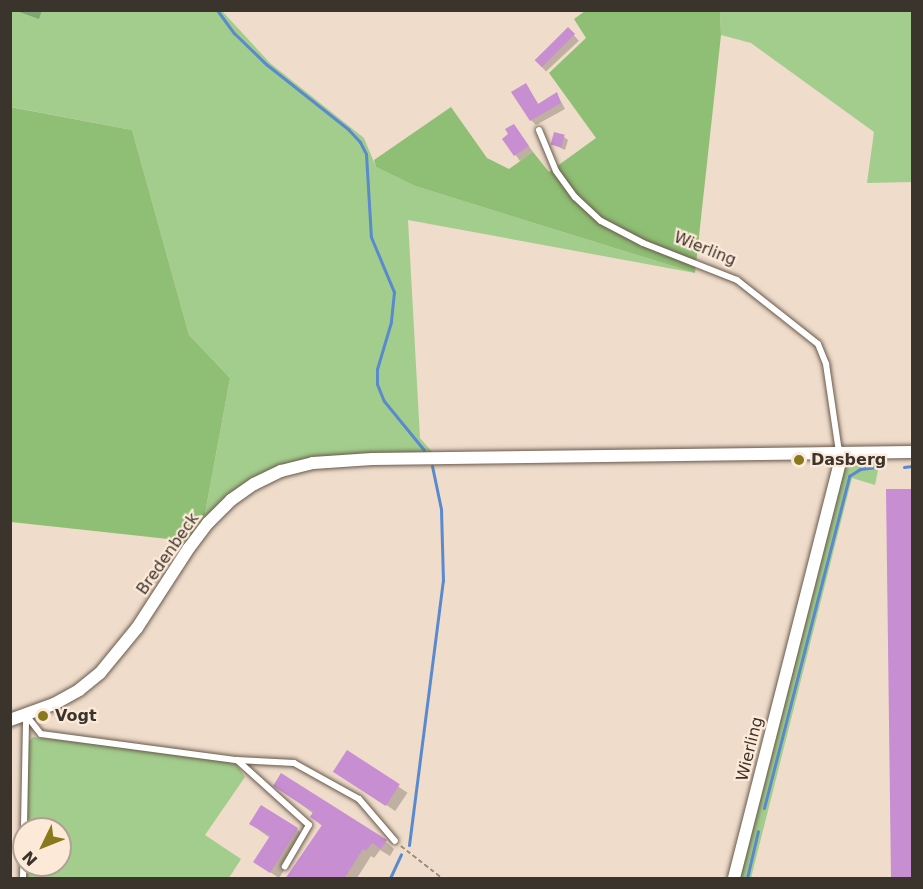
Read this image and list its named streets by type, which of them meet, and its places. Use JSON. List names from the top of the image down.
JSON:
{
  "streets": {
    "street": ["Wierling", "Bredenbeck"]
  },
  "crossings": [
    ["Wierling", "Bredenbeck"]
  ],
  "places": ["Dasberg", "Vogt"],
  "north": "bottom left"
}
